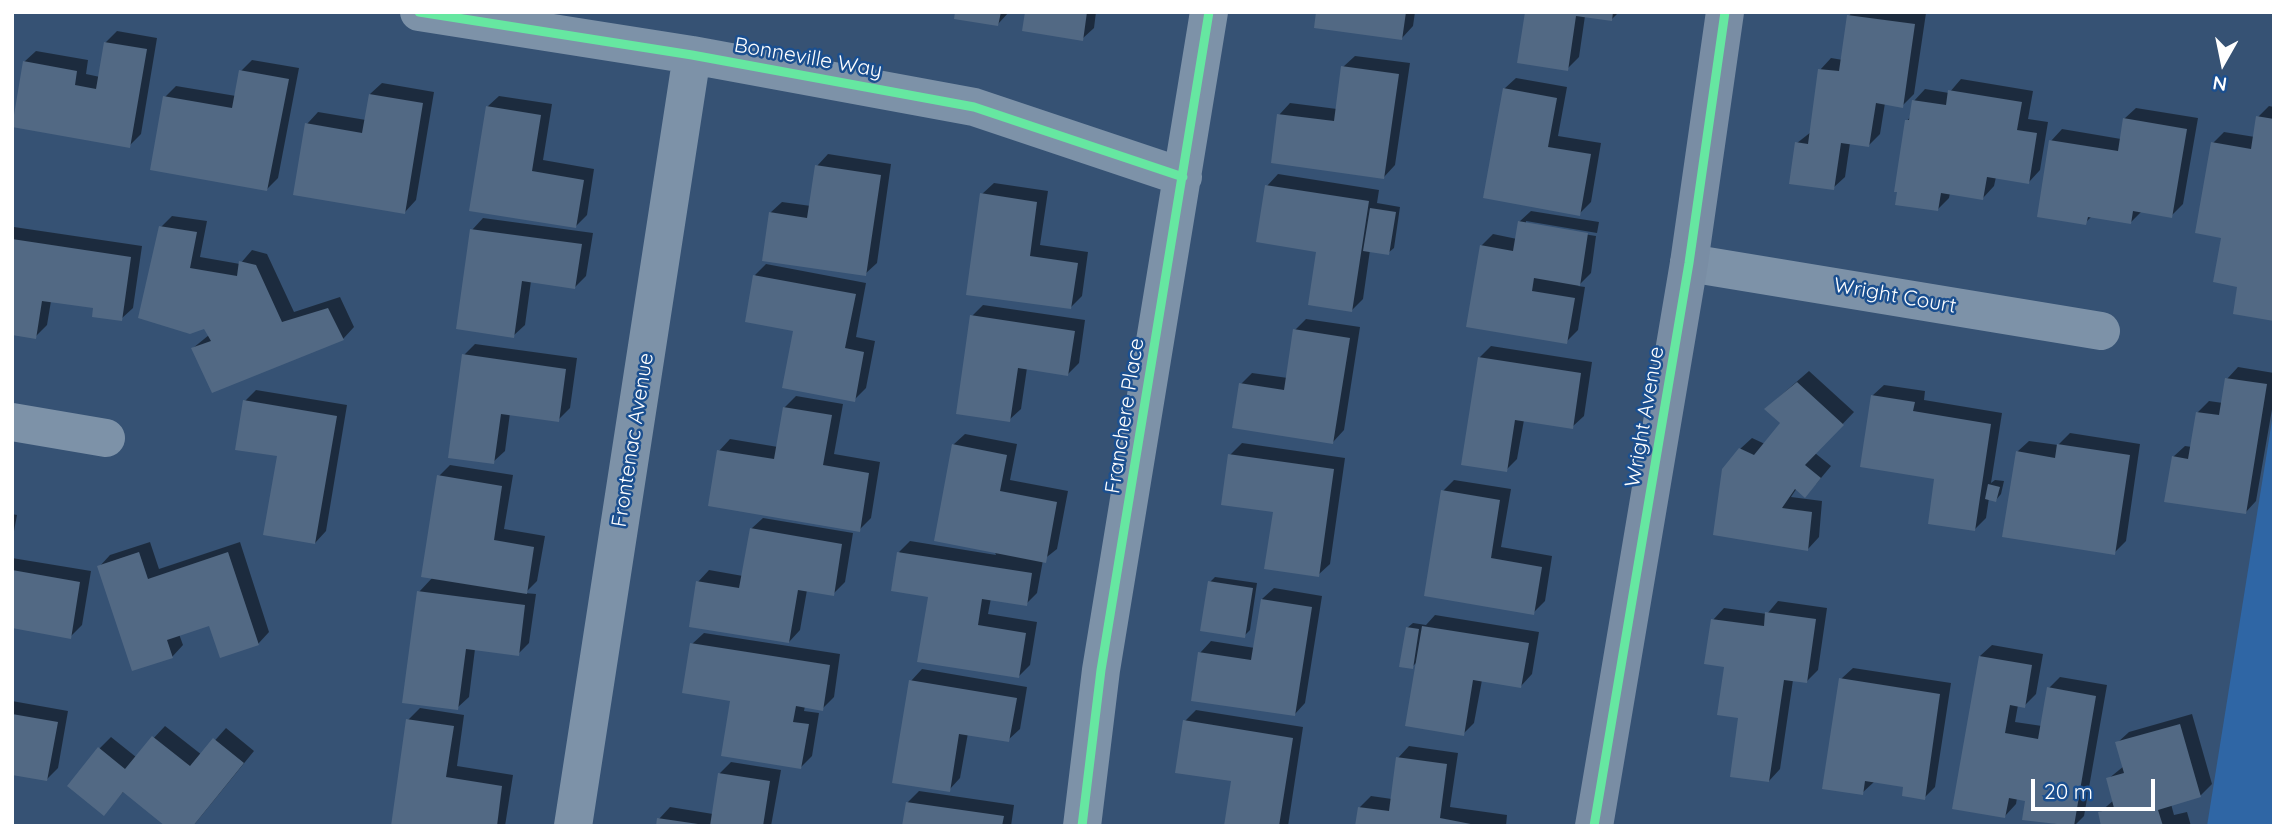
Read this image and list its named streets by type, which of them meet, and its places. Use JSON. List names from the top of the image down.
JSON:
{
  "streets": {
    "street": [
      "Bonneville Way",
      "Wright Court",
      "Franchere Place",
      "Wright Avenue",
      "Frontenac Avenue"
    ]
  },
  "crossings": [
    ["Bonneville Way", "Franchere Place"],
    ["Bonneville Way", "Frontenac Avenue"],
    ["Wright Court", "Wright Avenue"]
  ],
  "scale_bar": "20 m",
  "north": "bottom"
}
